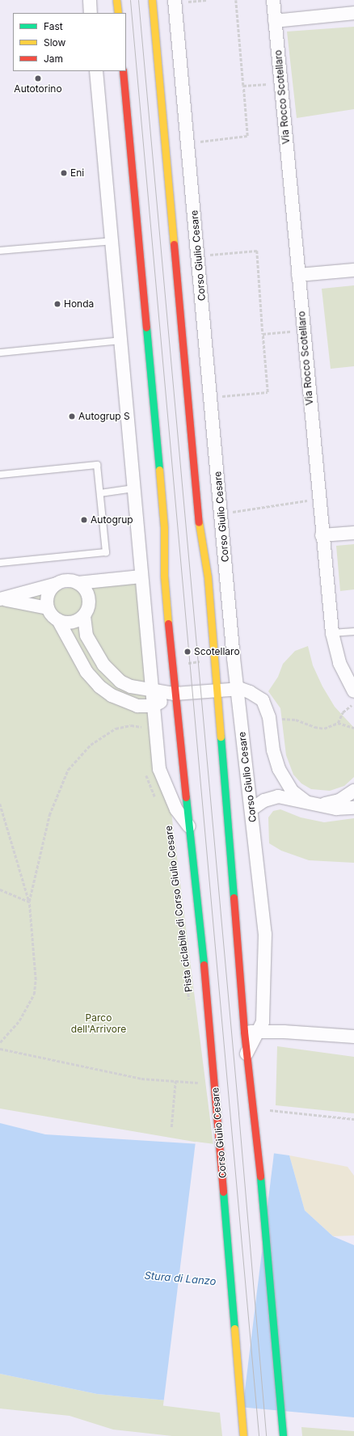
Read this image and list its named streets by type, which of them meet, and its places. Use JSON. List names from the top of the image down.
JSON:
{
  "streets": {
    "main road": ["Corso Giulio Cesare"],
    "street": ["Via Rocco Scotellaro"],
    "path": ["Pista ciclabile di Corso Giulio Cesare"]
  },
  "water": ["Stura di Lanzo"],
  "parks": ["Parco dell'Arrivore"],
  "places": [
    "Autotorino",
    "Eni",
    "Honda",
    "Autogrup S",
    "Autogrup",
    "Scotellaro"
  ],
  "legend": ["Fast", "Slow", "Jam"]
}
